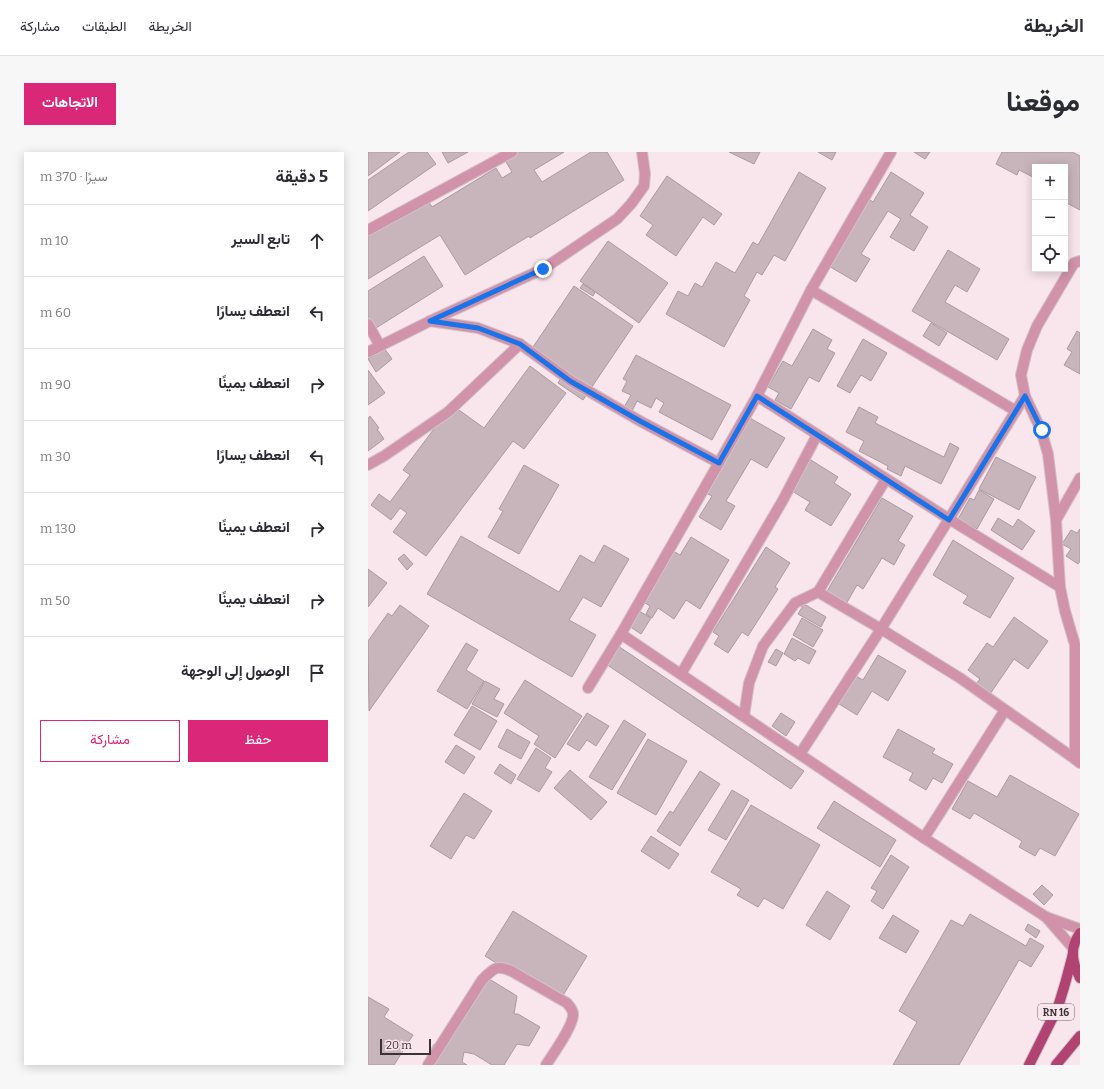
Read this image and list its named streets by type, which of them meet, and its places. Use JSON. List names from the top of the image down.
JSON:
{
  "streets": {
    "main road": ["RN 16"]
  },
  "scale_bar": "20 m",
  "page": {
    "header": "الخريطة",
    "nav": ["الخريطة", "الطبقات", "مشاركة"],
    "title": "موقعنا",
    "buttons": [
      "الاتجاهات",
      ["حفظ", "مشاركة"]
    ],
    "heading": ["5 دقيقة", "سيرًا · 370 m"],
    "map_buttons": ["+", "−"],
    "list": [
      ["تابع السير", "10 m"],
      ["انعطف يسارًا", "60 m"],
      ["انعطف يمينًا", "90 m"],
      ["انعطف يسارًا", "30 m"],
      ["انعطف يمينًا", "130 m"],
      ["انعطف يمينًا", "50 m"],
      "الوصول إلى الوجهة"
    ],
    "scale": "20 m"
  }
}
